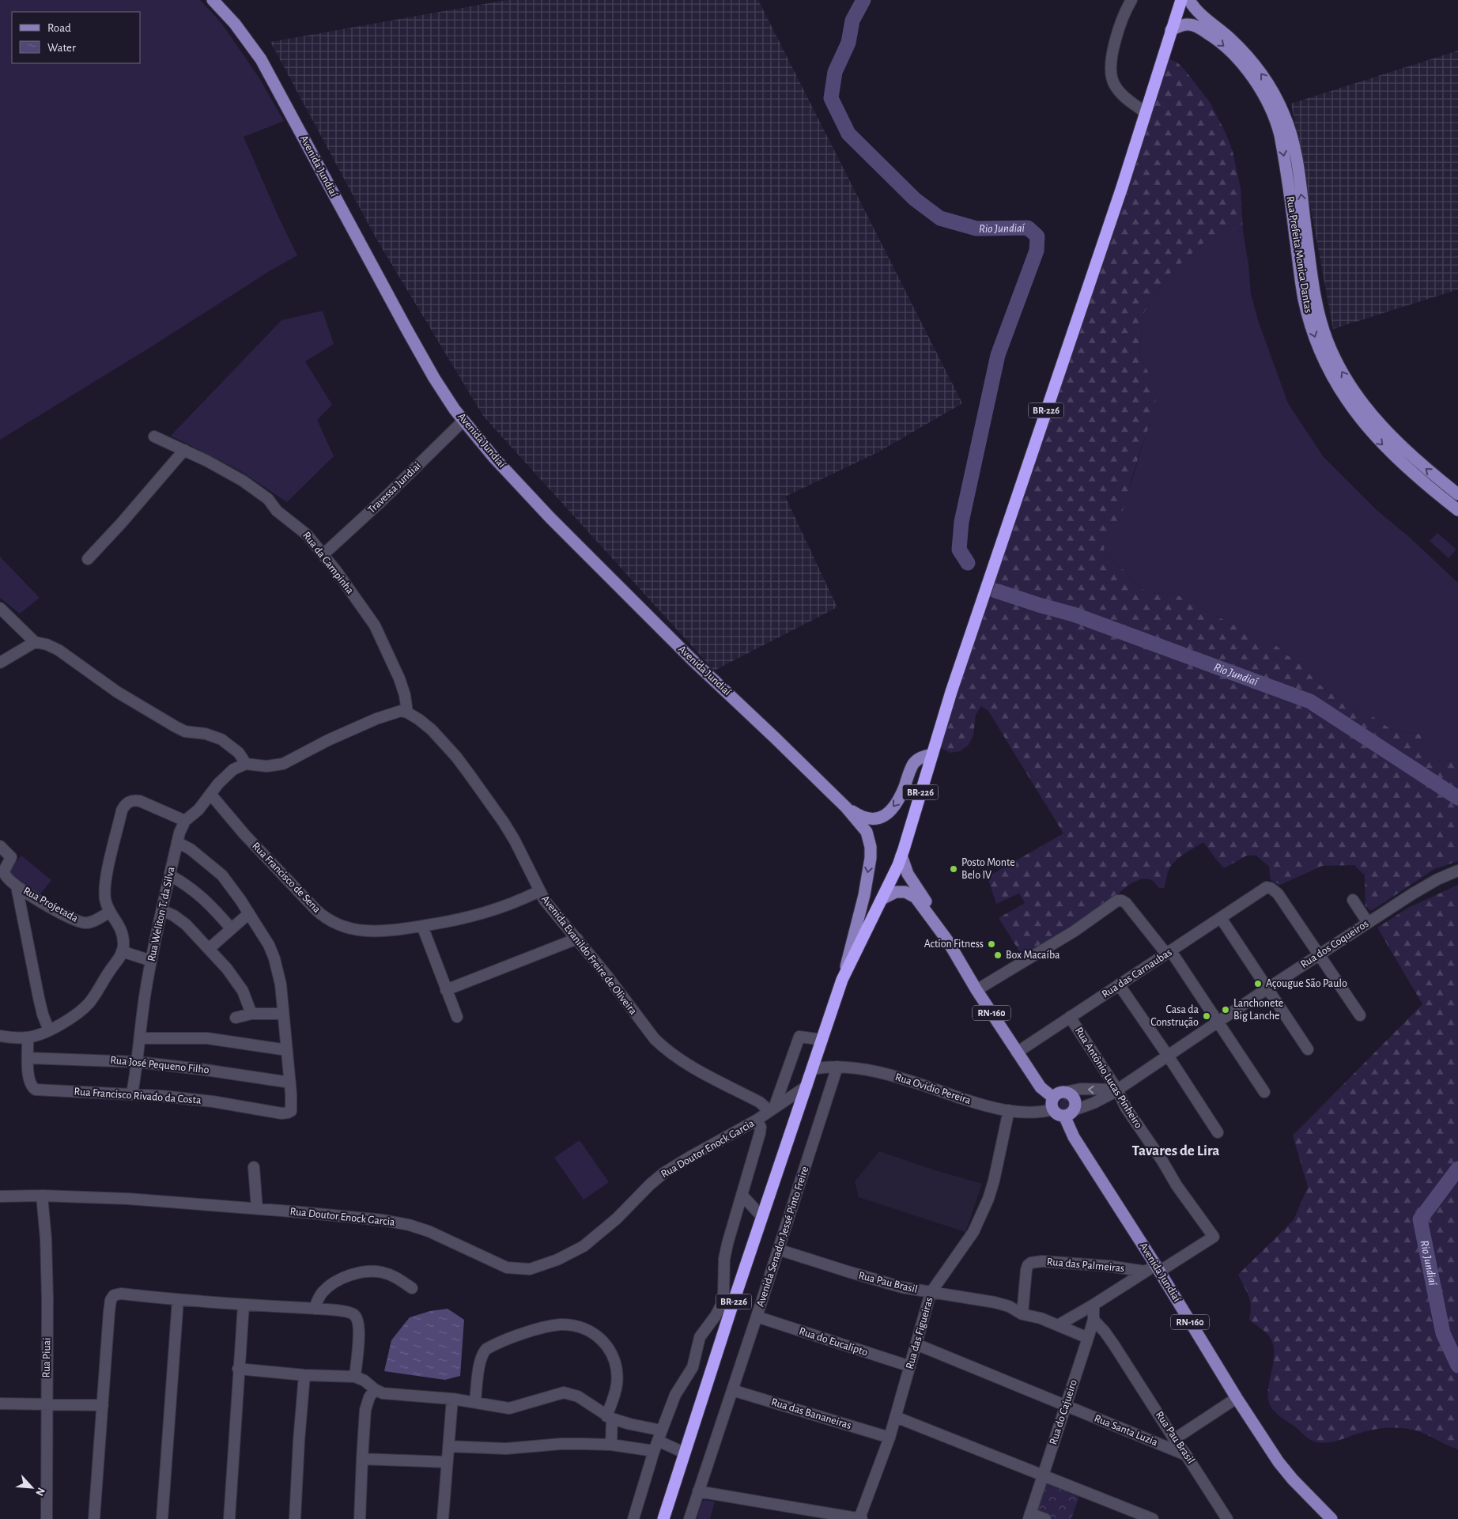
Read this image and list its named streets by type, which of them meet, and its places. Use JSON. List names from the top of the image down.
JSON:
{
  "streets": {
    "highway": ["BR-226"],
    "main road": ["Avenida Jundiaí", "Rua Prefeita Monica Dantas", "RN-160"],
    "street": [
      "Travessa Jundiai",
      "Rua da Campinha",
      "Rua Francisco de Sena",
      "Rua Projetada",
      "Rua Weliton T. da Silva",
      "Rua dos Coqueiros",
      "Avenida Evanildo Freire de Oliveira",
      "Rua das Carnaubas",
      "Rua José Pequeno Filho",
      "Rua Antônio Lucas Pinheiro",
      "Rua Ovidio Pereira",
      "Rua Francisco Rivado da Costa",
      "Rua Doutor Enock Garcia",
      "Avenida Senador Jessé Pinto Freire",
      "Rua das Palmeiras",
      "Rua Pau Brasil",
      "Rua das Figueiras",
      "Rua do Eucalipto",
      "Rua Piuai",
      "Rua do Cajueiro",
      "Rua das Bananeiras",
      "Rua Santa Luzia"
    ]
  },
  "crossings": [
    ["Avenida Jundiaí", "BR-226"],
    ["Avenida Jundiaí", "Travessa Jundiai"],
    ["Avenida Jundiaí", "Rua dos Coqueiros"],
    ["Avenida Jundiaí", "RN-160"],
    ["Avenida Jundiaí", "Rua Antônio Lucas Pinheiro"],
    ["Avenida Jundiaí", "Rua Ovidio Pereira"],
    ["Avenida Jundiaí", "Rua das Palmeiras"],
    ["Rua Prefeita Monica Dantas", "BR-226"],
    ["BR-226", "RN-160"],
    ["BR-226", "Rua Ovidio Pereira"],
    ["BR-226", "Rua Doutor Enock Garcia"],
    ["Travessa Jundiai", "Rua da Campinha"],
    ["Rua da Campinha", "Avenida Evanildo Freire de Oliveira"],
    ["Rua Francisco de Sena", "Rua Weliton T. da Silva"],
    ["Rua Francisco de Sena", "Avenida Evanildo Freire de Oliveira"],
    ["Rua Weliton T. da Silva", "Rua José Pequeno Filho"],
    ["Rua Weliton T. da Silva", "Rua Francisco Rivado da Costa"],
    ["Rua dos Coqueiros", "Rua das Carnaubas"],
    ["Rua dos Coqueiros", "RN-160"],
    ["Rua dos Coqueiros", "Rua Antônio Lucas Pinheiro"],
    ["Rua dos Coqueiros", "Rua Ovidio Pereira"],
    ["Avenida Evanildo Freire de Oliveira", "Rua Doutor Enock Garcia"],
    ["Rua das Carnaubas", "RN-160"],
    ["Rua das Carnaubas", "Rua Antônio Lucas Pinheiro"],
    ["RN-160", "Rua Ovidio Pereira"],
    ["Rua José Pequeno Filho", "Rua Francisco Rivado da Costa"],
    ["Rua Antônio Lucas Pinheiro", "Rua das Palmeiras"],
    ["Rua Ovidio Pereira", "Avenida Senador Jessé Pinto Freire"],
    ["Rua Ovidio Pereira", "Rua das Figueiras"],
    ["Rua Doutor Enock Garcia", "Rua Piuai"],
    ["Avenida Senador Jessé Pinto Freire", "Rua Pau Brasil"],
    ["Avenida Senador Jessé Pinto Freire", "Rua do Eucalipto"],
    ["Avenida Senador Jessé Pinto Freire", "Rua das Bananeiras"],
    ["Rua das Palmeiras", "Rua Pau Brasil"],
    ["Rua Pau Brasil", "Rua das Figueiras"],
    ["Rua Pau Brasil", "Rua do Cajueiro"],
    ["Rua Pau Brasil", "Rua Santa Luzia"],
    ["Rua das Figueiras", "Rua do Eucalipto"],
    ["Rua das Figueiras", "Rua das Bananeiras"],
    ["Rua do Cajueiro", "Rua Santa Luzia"]
  ],
  "districts": ["Tavares de Lira"],
  "water": ["Rio Jundiaí"],
  "places": [
    "Posto Monte Belo IV",
    "Action Fitness",
    "Box Macaíba",
    "Açougue São Paulo",
    "Lanchonete Big Lanche",
    "Casa da Construção"
  ],
  "legend": ["Road", "Water"],
  "north": "bottom right"
}
